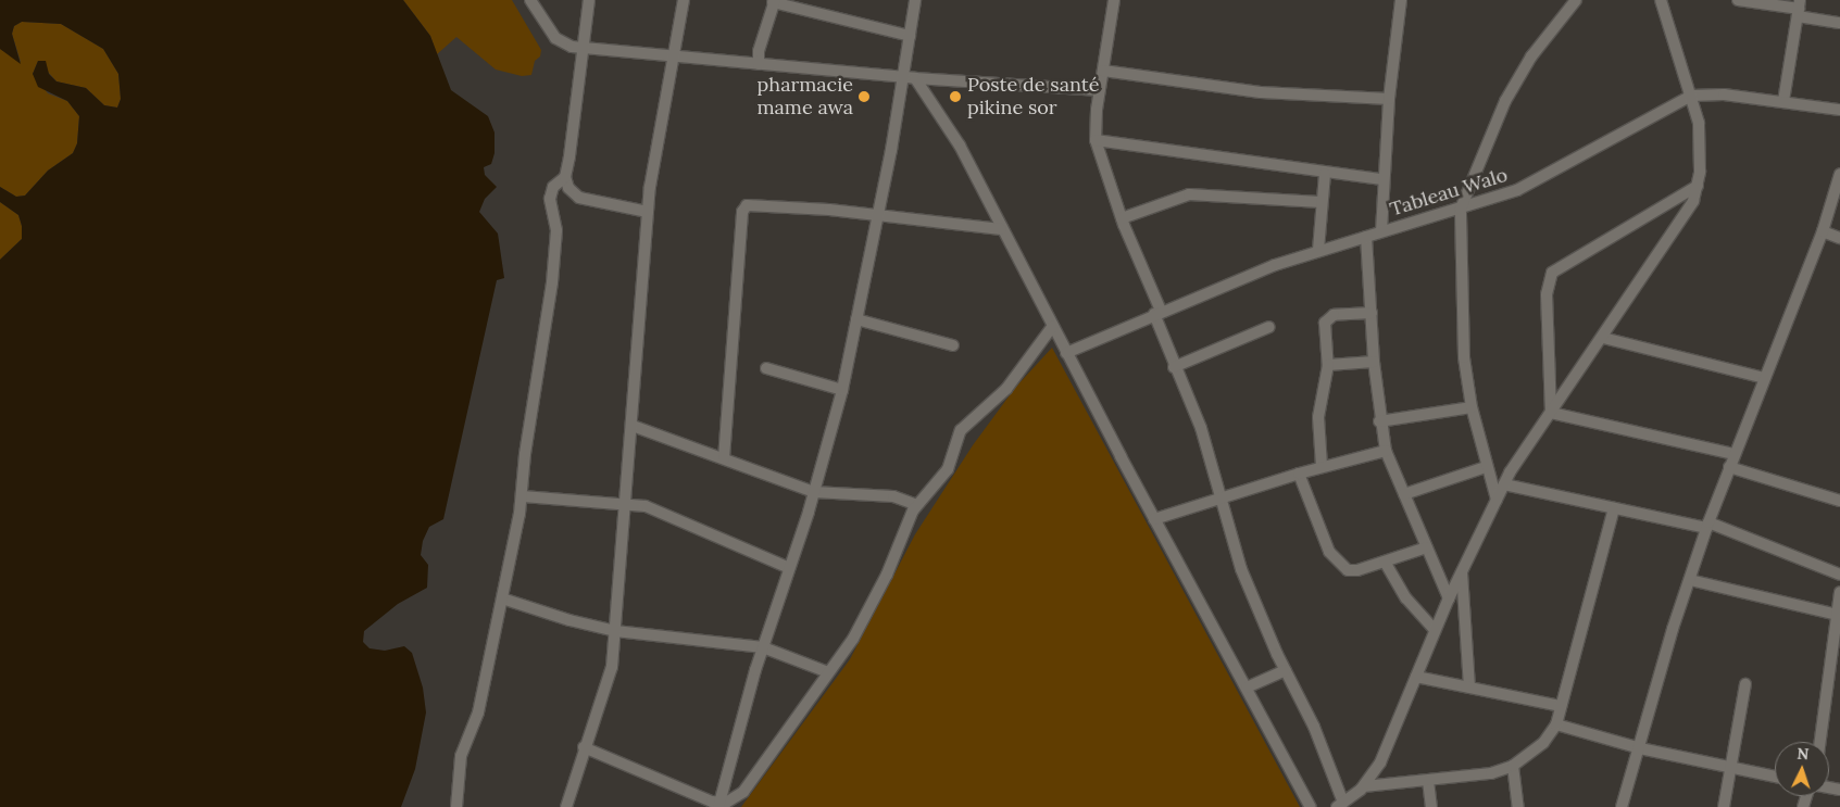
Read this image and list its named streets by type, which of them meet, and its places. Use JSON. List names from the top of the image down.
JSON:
{
  "streets": {
    "street": ["Tableau Walo"]
  },
  "places": ["pharmacie mame awa", "Poste de santé pikine sor"],
  "north": "top"
}
